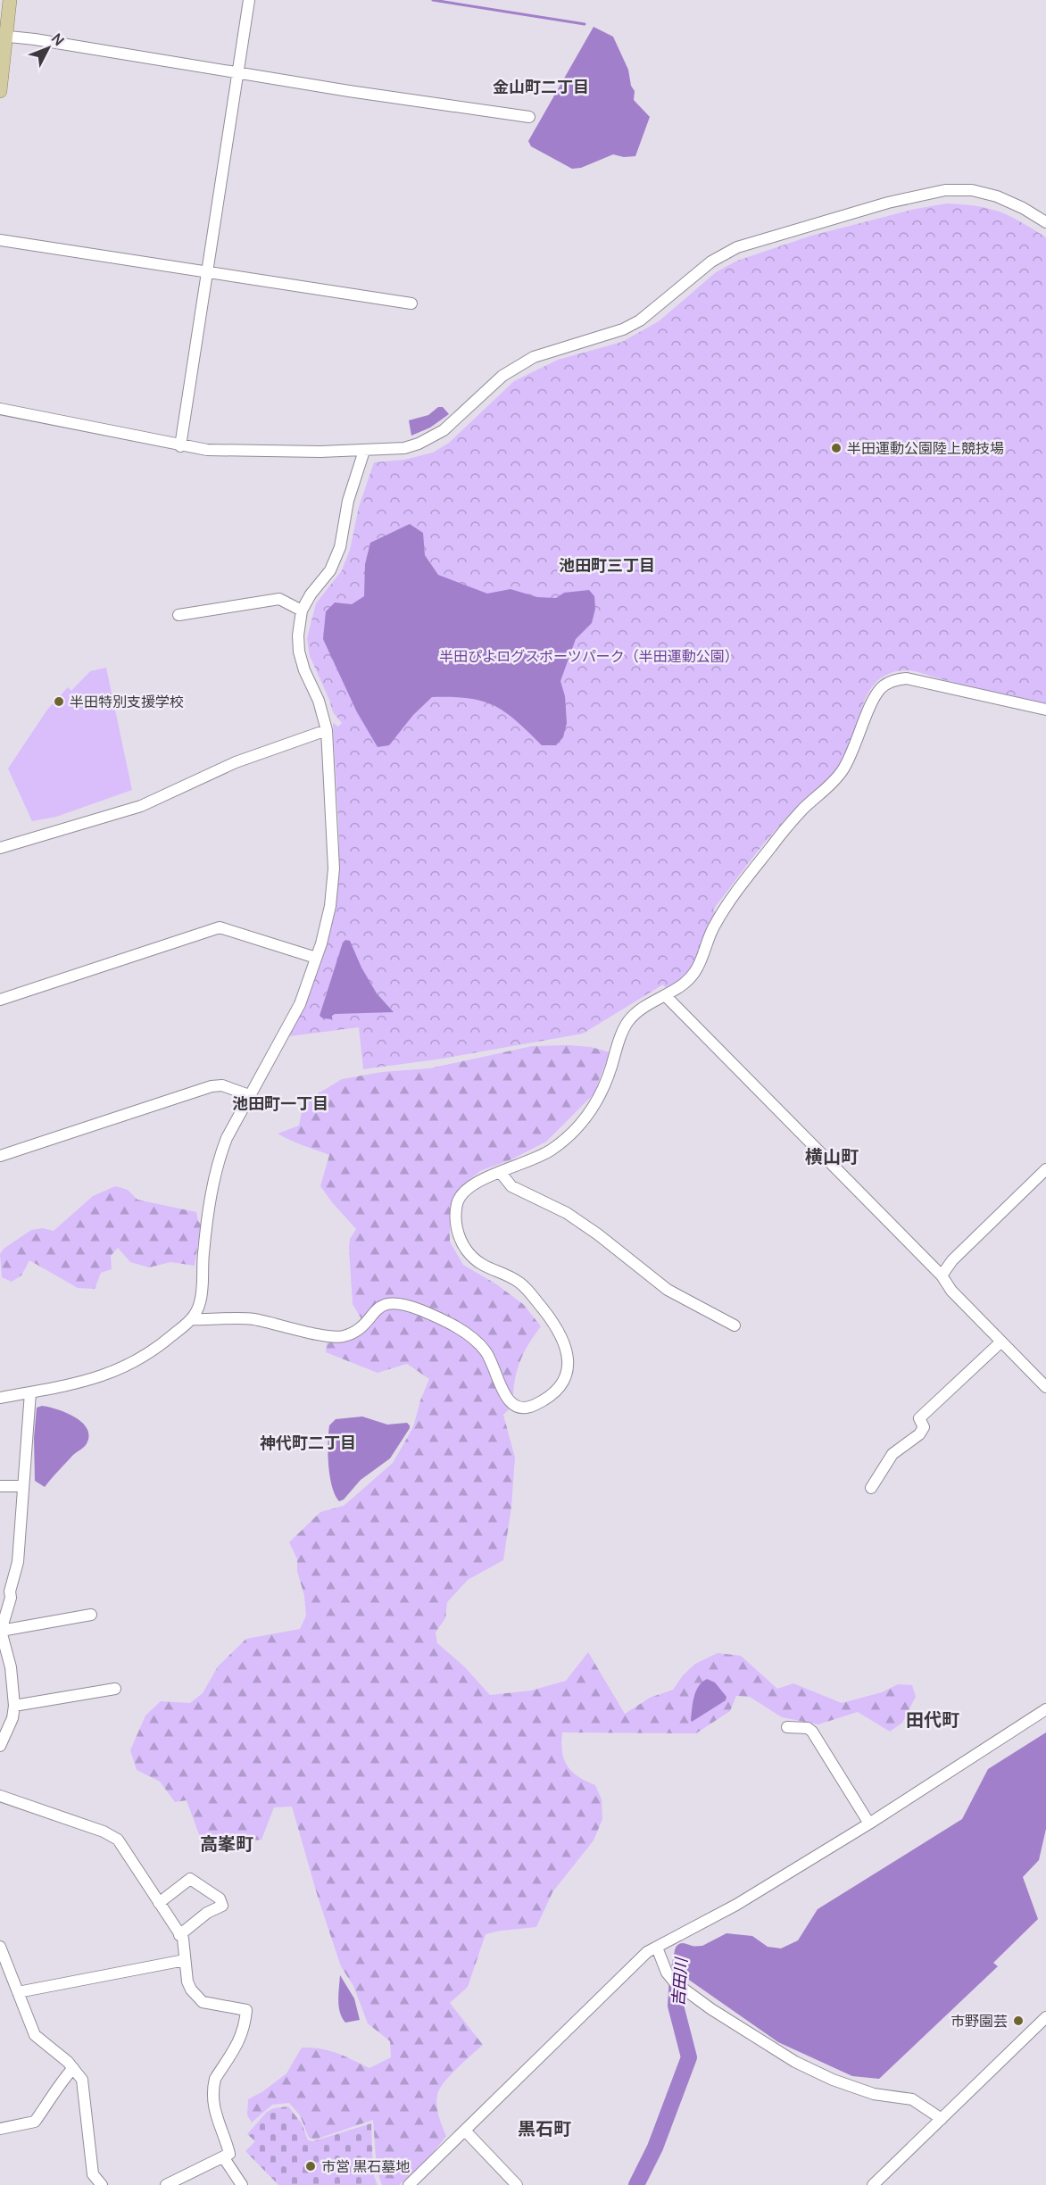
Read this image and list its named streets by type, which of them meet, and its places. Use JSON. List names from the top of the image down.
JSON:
{
  "districts": [
    "金山町二丁目",
    "池田町三丁目",
    "池田町一丁目",
    "横山町",
    "神代町二丁目",
    "田代町",
    "高峯町",
    "黒石町"
  ],
  "water": ["吉田川"],
  "parks": ["半田ぴよログスポーツパーク（半田運動公園）"],
  "places": [
    "半田運動公園陸上競技場",
    "半田特別支援学校",
    "市野園芸",
    "市営 黒石墓地"
  ],
  "north": "top right"
}
